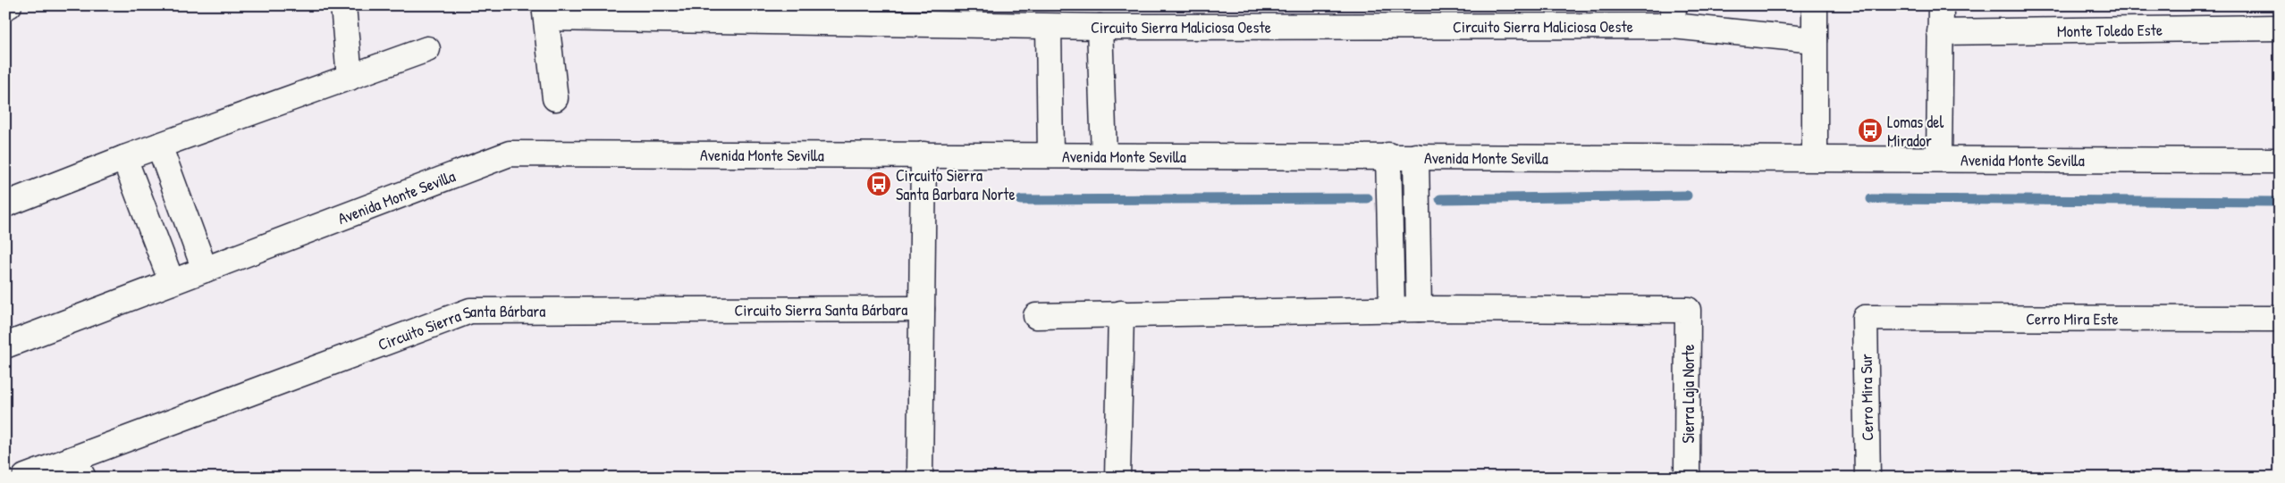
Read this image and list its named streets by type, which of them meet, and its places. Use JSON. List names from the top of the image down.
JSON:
{
  "streets": {
    "street": [
      "Circuito Sierra Maliciosa Oeste",
      "Monte Toledo Este",
      "Avenida Monte Sevilla",
      "Circuito Sierra Santa Bárbara",
      "Cerro Mira Este",
      "Sierra Laja Norte",
      "Cerro Mira Sur"
    ]
  },
  "crossings": [
    ["Cerro Mira Este", "Cerro Mira Sur"]
  ],
  "places": {
    "bus stop": ["Lomas del Mirador", "Circuito Sierra Santa Barbara Norte"]
  }
}
